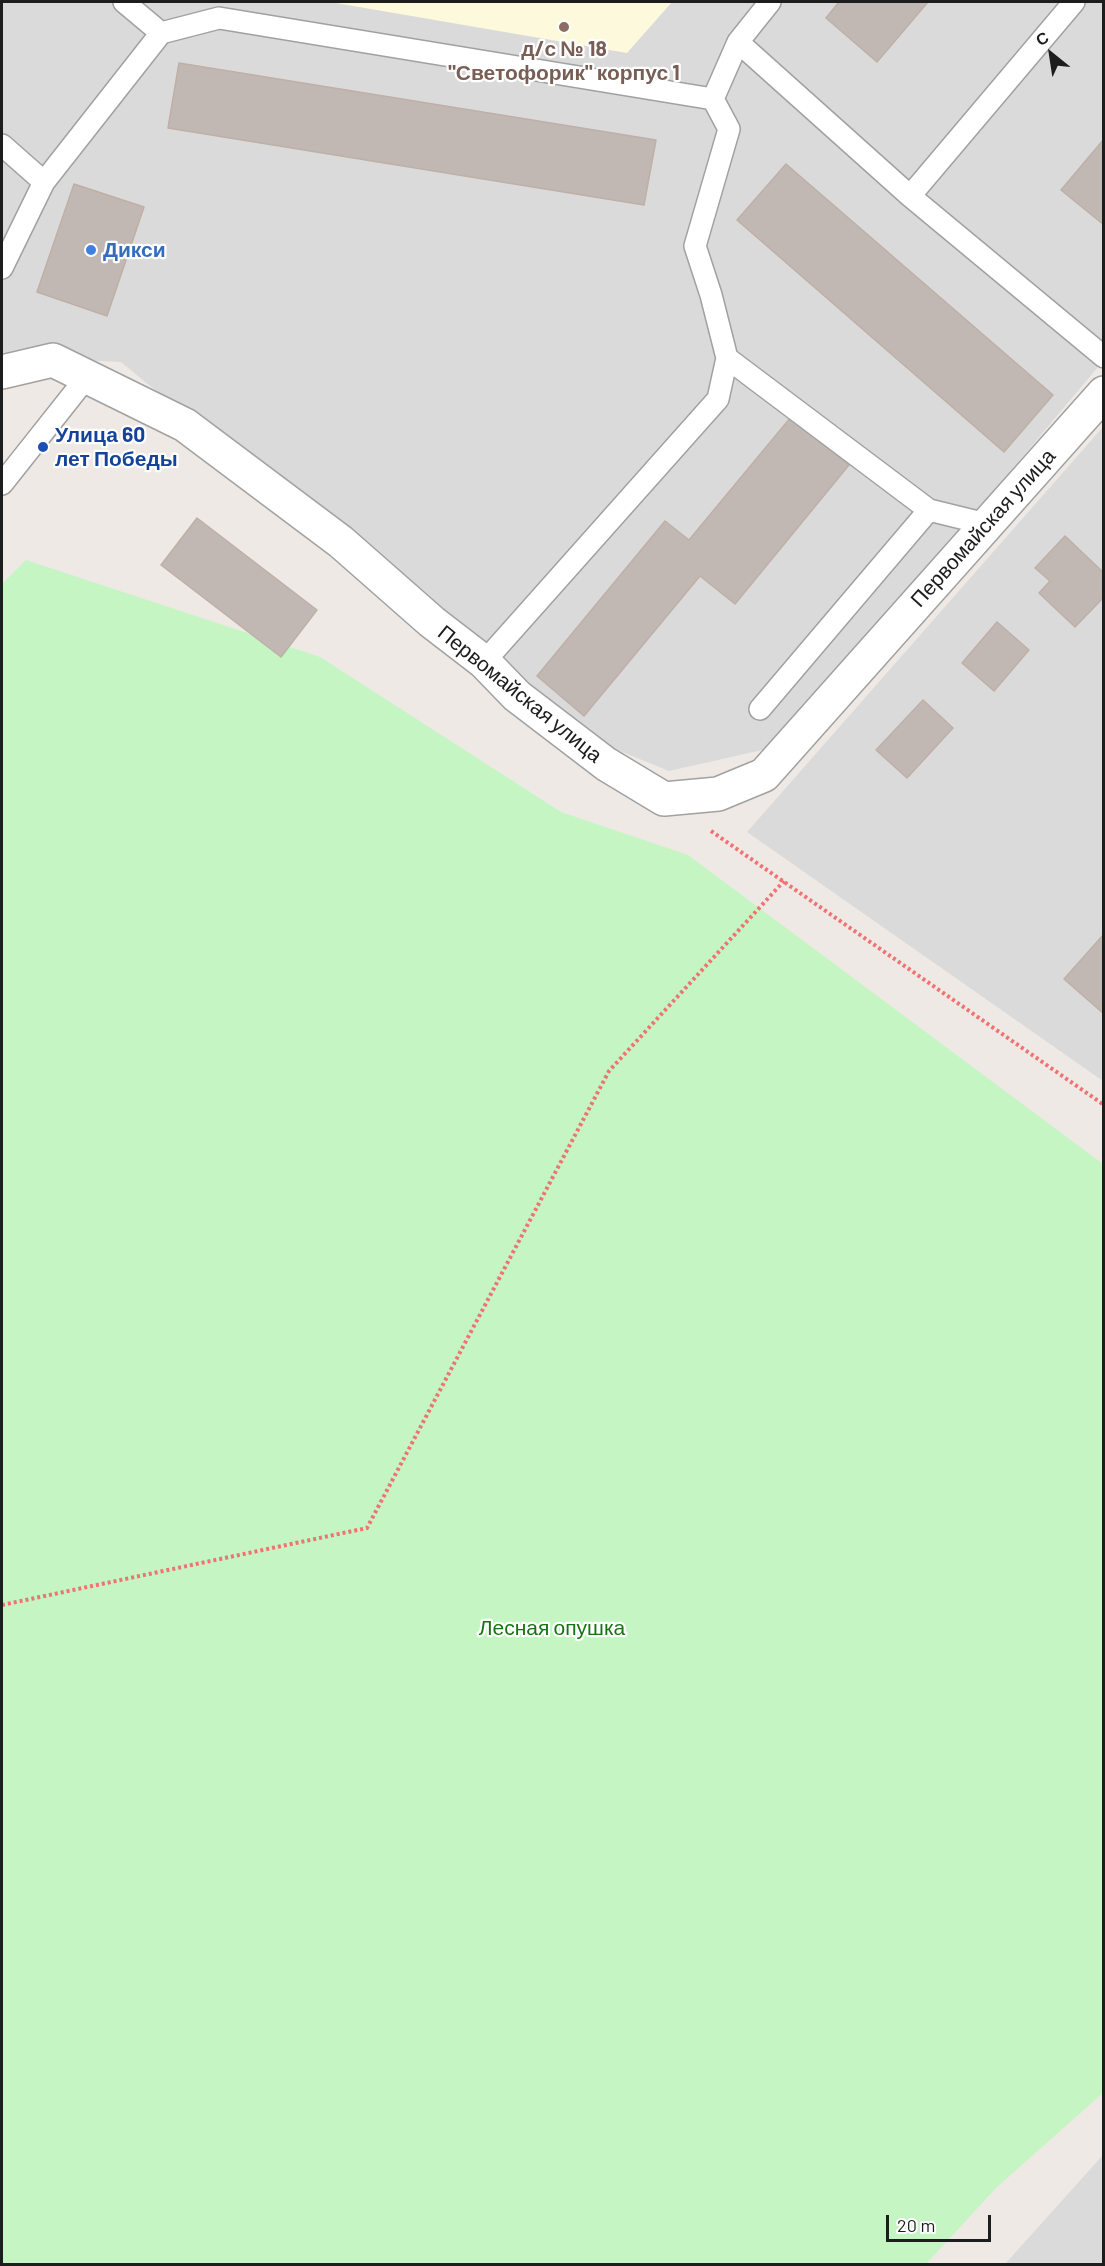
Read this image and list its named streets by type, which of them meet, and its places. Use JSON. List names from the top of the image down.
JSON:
{
  "streets": {
    "street": ["Первомайская улица"]
  },
  "parks": ["Лесная опушка"],
  "places": ["д/с № 18 \"Светофорик\" корпус 1", "Дикси", "Улица 60 лет Победы"],
  "scale_bar": "20 m",
  "north": "top left"
}
